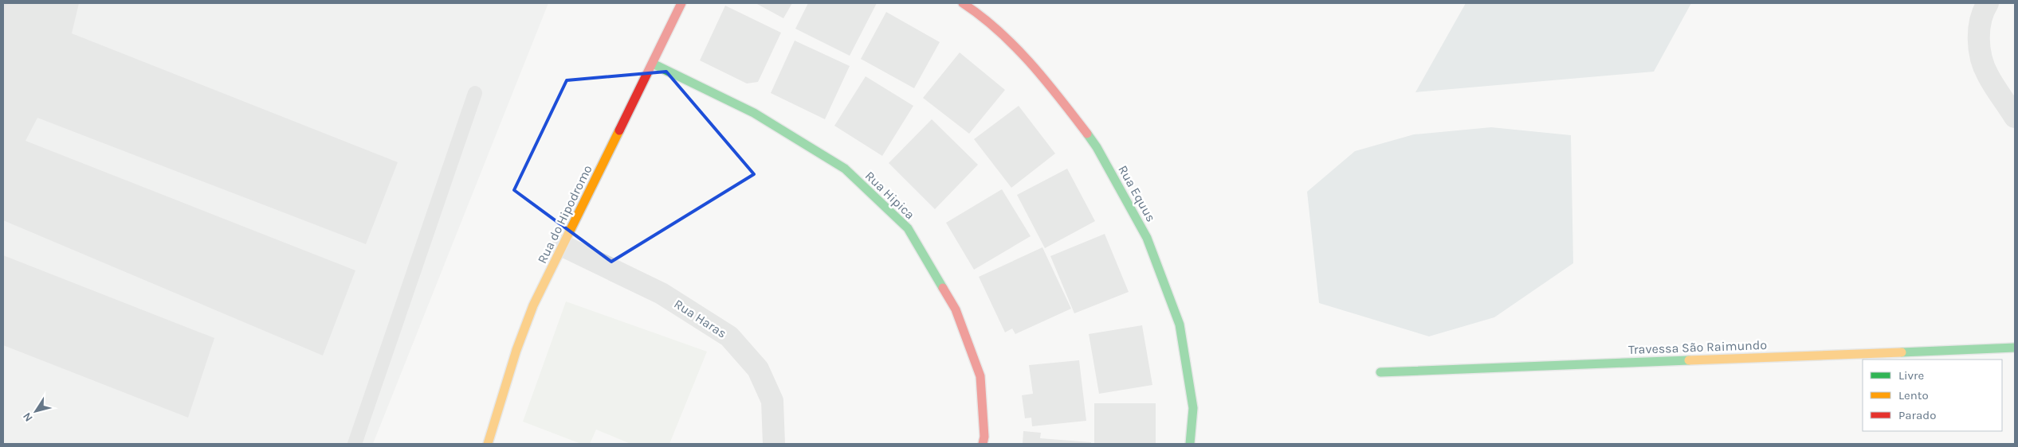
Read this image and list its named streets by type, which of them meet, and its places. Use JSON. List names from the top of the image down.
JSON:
{
  "streets": {
    "street": [
      "Rua Equus",
      "Rua Hipica",
      "Rua do Hipodromo",
      "Rua Haras",
      "Travessa São Raimundo"
    ]
  },
  "crossings": [
    ["Rua Hipica", "Rua do Hipodromo"],
    ["Rua do Hipodromo", "Rua Haras"]
  ],
  "legend": ["Livre", "Lento", "Parado"],
  "north": "bottom left"
}
